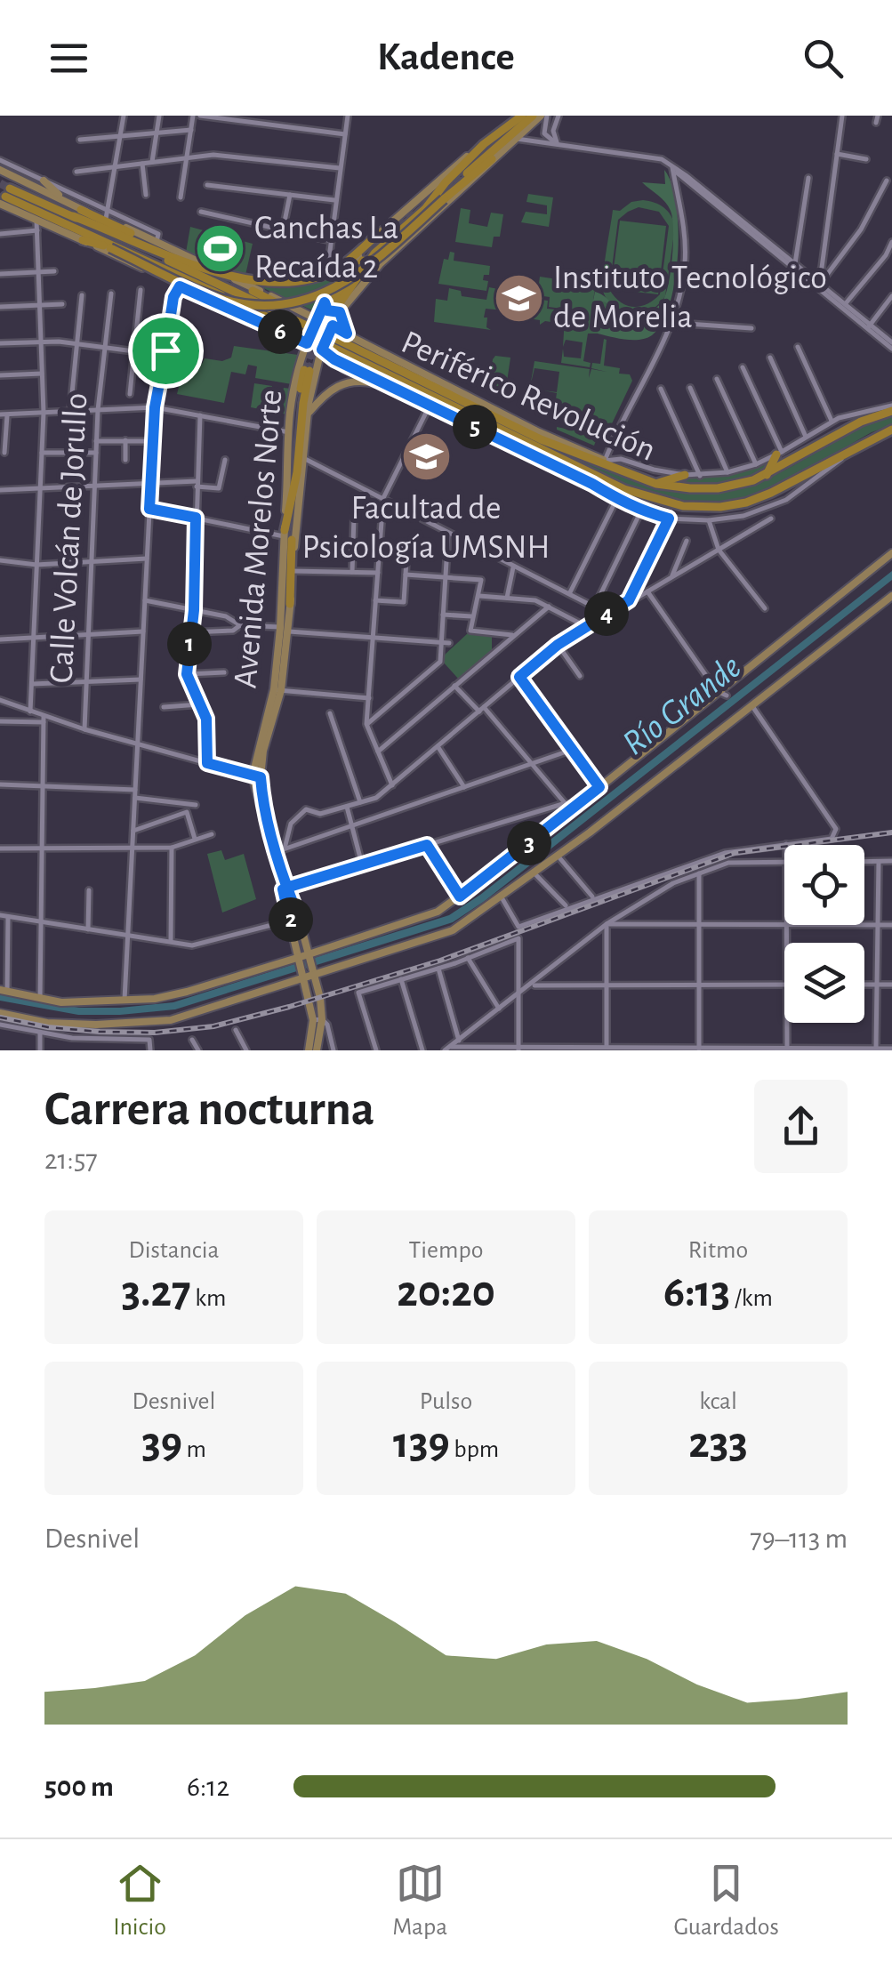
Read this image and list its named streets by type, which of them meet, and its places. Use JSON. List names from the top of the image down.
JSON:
{
  "streets": {
    "highway": ["Periférico Revolución"],
    "main road": ["Avenida Morelos Norte"],
    "street": ["Calle Volcán de Jorullo"]
  },
  "water": ["Río Grande"],
  "places": {
    "sports": ["Canchas La Recaída 2"],
    "school or university": ["Instituto Tecnológico de Morelia", "Facultad de Psicología UMSNH"]
  },
  "page": {
    "header": "Kadence",
    "pins": [
      "6",
      "5",
      "4",
      "1",
      "3",
      "2"
    ],
    "heading": ["Carrera nocturna", "21:57"],
    "stats": [
      ["Distancia", "3.27 km"],
      ["Tiempo", "20:20"],
      ["Ritmo", "6:13 /km"],
      ["Desnivel", "39 m"],
      ["Pulso", "139 bpm"],
      ["kcal", "233"]
    ],
    "chart": ["Desnivel", "79–113 m"],
    "list": [
      {
        "name": "500 m",
        "note": "6:12"
      }
    ],
    "tabs": ["Inicio", "Mapa", "Guardados"]
  }
}
